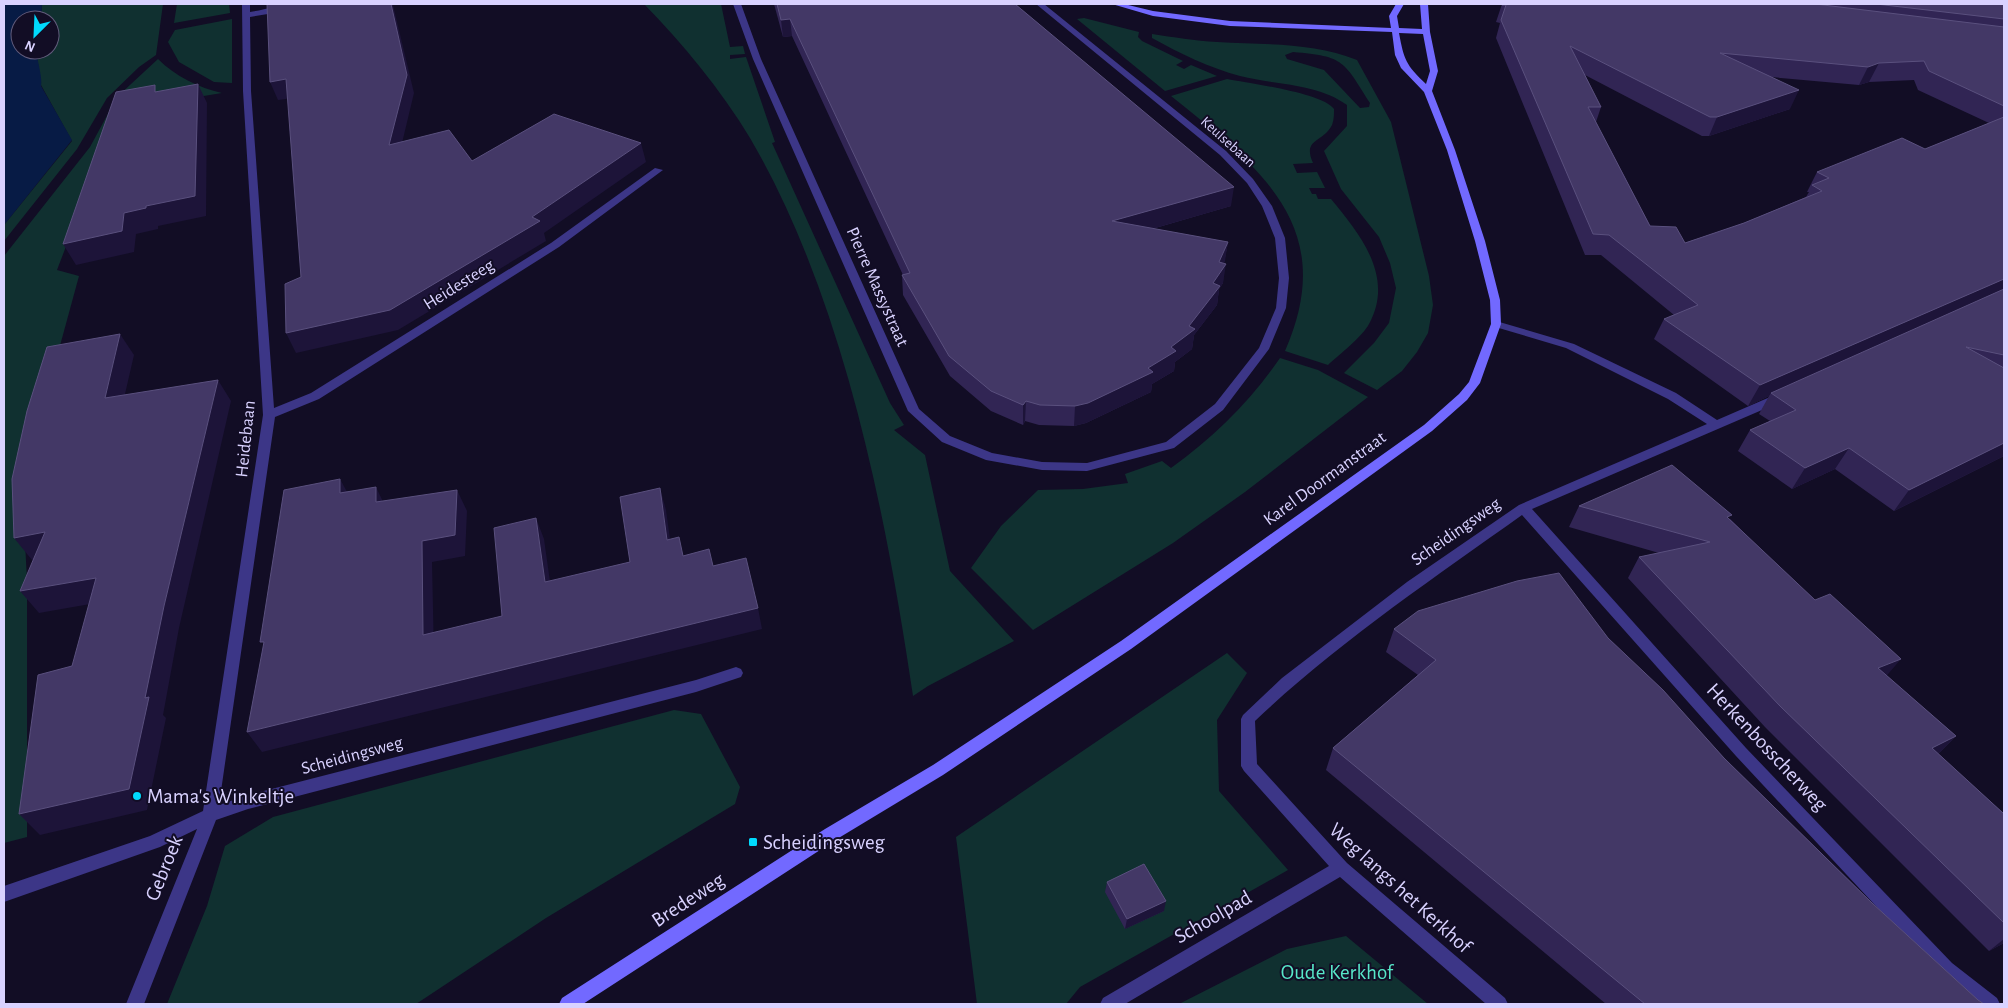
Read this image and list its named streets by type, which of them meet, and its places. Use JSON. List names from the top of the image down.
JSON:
{
  "streets": {
    "main road": ["Karel Doormanstraat", "Bredeweg"],
    "street": [
      "Keulsebaan",
      "Heidesteeg",
      "Pierre Massystraat",
      "Heidebaan",
      "Scheidingsweg",
      "Herkenbosscherweg",
      "Gebroek",
      "Weg langs het Kerkhof",
      "Schoolpad"
    ]
  },
  "crossings": [
    ["Keulsebaan", "Pierre Massystraat"],
    ["Heidesteeg", "Heidebaan"],
    ["Heidebaan", "Scheidingsweg"],
    ["Heidebaan", "Gebroek"],
    ["Karel Doormanstraat", "Bredeweg"],
    ["Scheidingsweg", "Herkenbosscherweg"],
    ["Scheidingsweg", "Gebroek"],
    ["Scheidingsweg", "Weg langs het Kerkhof"],
    ["Weg langs het Kerkhof", "Schoolpad"]
  ],
  "parks": ["Oude Kerkhof"],
  "places": {
    "other": ["Mama's Winkeltje"],
    "transit": ["Scheidingsweg"]
  },
  "north": "bottom left"
}
